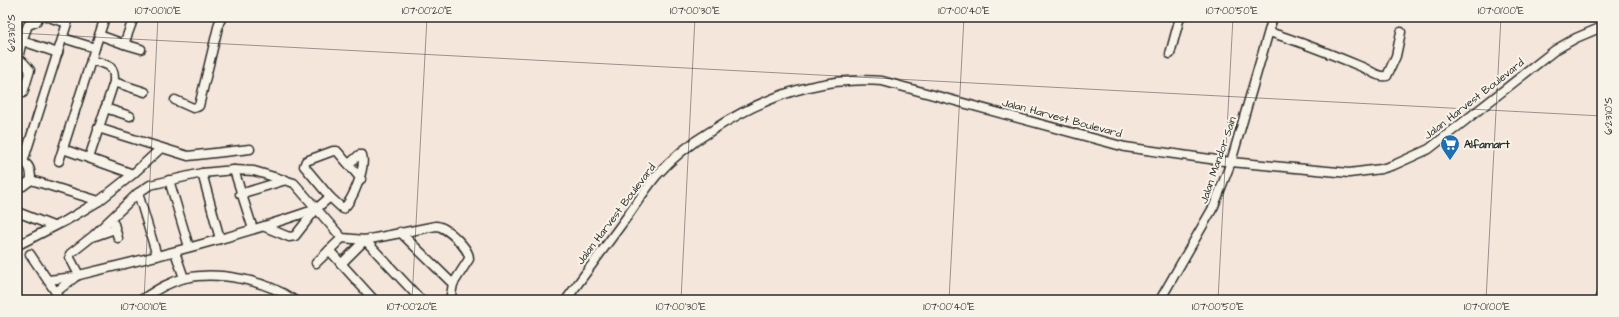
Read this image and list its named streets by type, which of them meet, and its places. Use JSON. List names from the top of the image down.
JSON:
{
  "streets": {
    "street": ["Jalan Harvest Boulevard", "Jalan Mandor Sain"]
  },
  "crossings": [
    ["Jalan Harvest Boulevard", "Jalan Mandor Sain"]
  ],
  "places": {
    "supermarket": ["Alfamart"]
  },
  "coordinates": [
    "107°00'10\"E",
    "107°00'20\"E",
    "107°00'30\"E",
    "107°00'40\"E",
    "107°00'50\"E",
    "107°01'00\"E",
    "6°23'10\"S"
  ]
}
